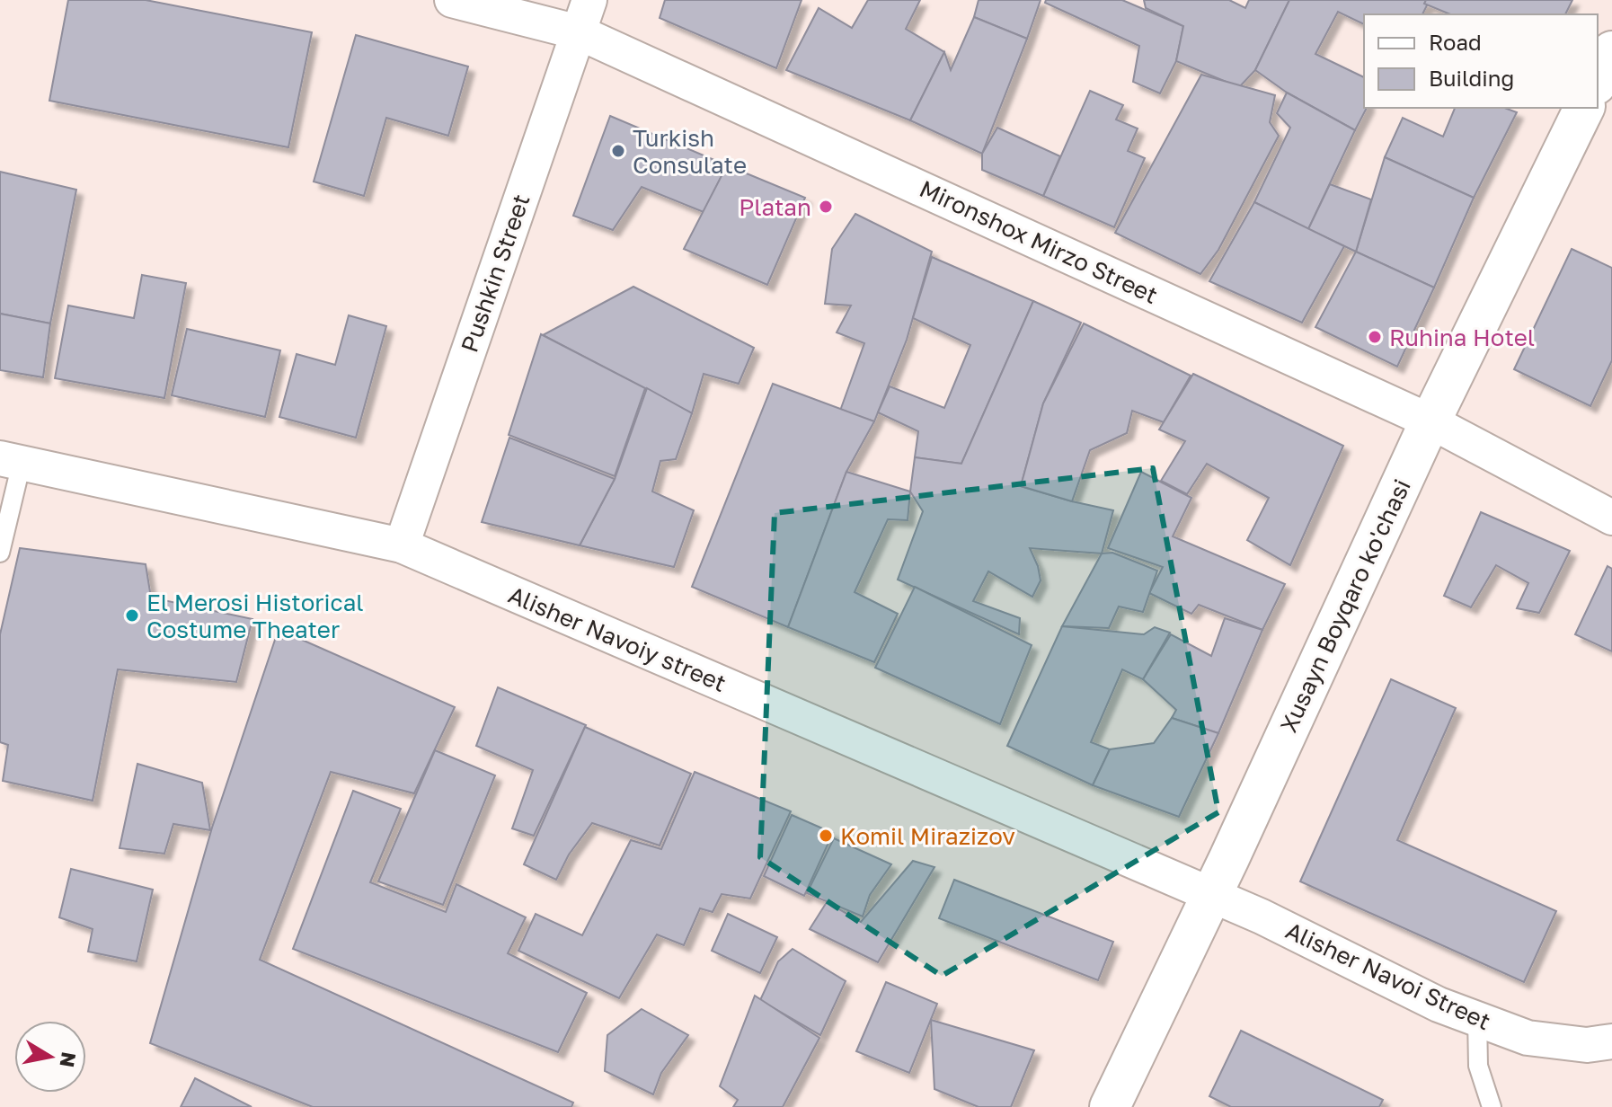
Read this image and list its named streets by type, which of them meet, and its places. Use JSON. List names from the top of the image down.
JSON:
{
  "streets": {
    "main road": ["Xusayn Boyqaro ko'chasi"],
    "street": [
      "Mironshox Mirzo Street",
      "Pushkin Street",
      "Alisher Navoiy street",
      "Alisher Navoi Street"
    ]
  },
  "crossings": [
    ["Mironshox Mirzo Street", "Pushkin Street"],
    ["Mironshox Mirzo Street", "Xusayn Boyqaro ko'chasi"],
    ["Pushkin Street", "Alisher Navoiy street"],
    ["Xusayn Boyqaro ko'chasi", "Alisher Navoiy street"],
    ["Xusayn Boyqaro ko'chasi", "Alisher Navoi Street"],
    ["Alisher Navoiy street", "Alisher Navoi Street"]
  ],
  "places": [
    "Turkish Consulate",
    "Platan",
    "Ruhina Hotel",
    "El Merosi Historical Costume Theater",
    "Komil Mirazizov"
  ],
  "legend": ["Road", "Building"],
  "north": "right"
}
